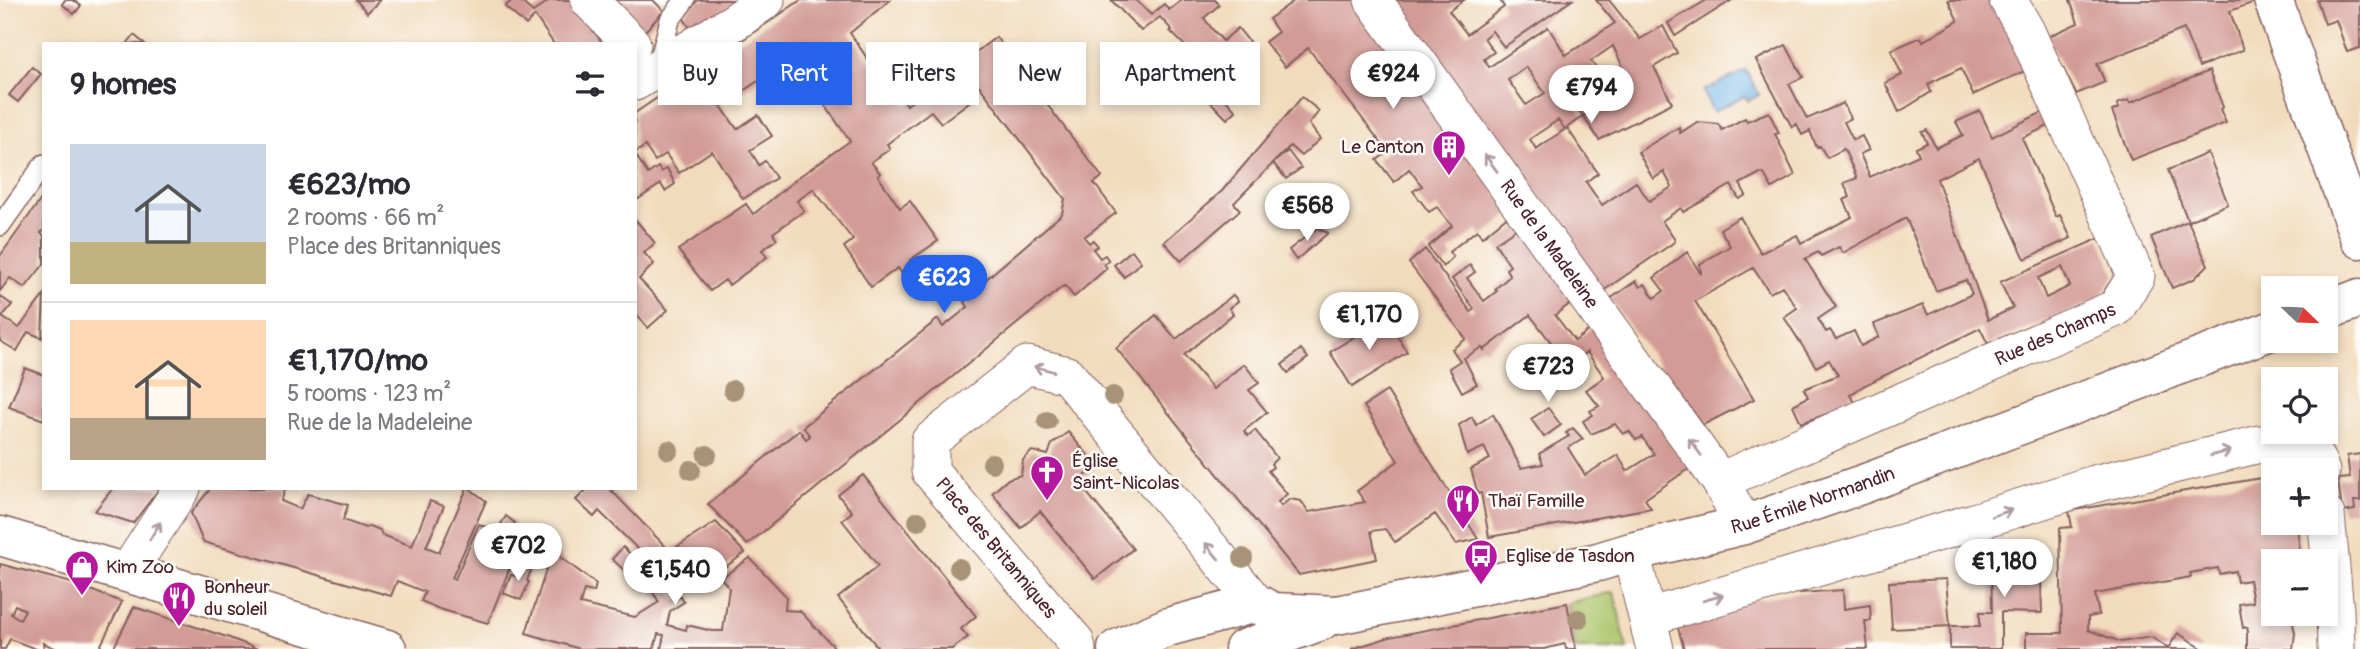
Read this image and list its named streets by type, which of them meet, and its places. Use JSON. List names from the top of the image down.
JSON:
{
  "streets": {
    "main road": ["Rue Émile Normandin"],
    "street": ["Rue de la Madeleine", "Rue des Champs", "Place des Britanniques"]
  },
  "crossings": [
    ["Rue de la Madeleine", "Rue des Champs"],
    ["Rue de la Madeleine", "Rue Émile Normandin"],
    ["Rue Émile Normandin", "Place des Britanniques"]
  ],
  "one_way": ["Rue de la Madeleine"],
  "places": {
    "building": ["Le Canton"],
    "church": ["Église Saint-Nicolas"],
    "restaurant": ["Thaï Famille", "Bonheur du soleil"],
    "bus stop": ["Eglise de Tasdon"],
    "shop": ["Kim Zoo"]
  },
  "north": "bottom right",
  "page": {
    "chip": [
      "Buy",
      "Rent",
      "Filters",
      "New",
      "Apartment"
    ],
    "heading": "9 homes",
    "price": [
      "€924",
      "€794",
      "€568",
      "€623",
      "€1,170",
      "€723",
      "€702",
      "€1,180",
      "€1,540"
    ],
    "list": [
      {
        "name": "€623/mo",
        "note": "2 rooms · 66 m² · Place des Britanniques"
      },
      {
        "name": "€1,170/mo",
        "note": "5 rooms · 123 m² · Rue de la Madeleine"
      }
    ],
    "map_buttons": ["+", "−"]
  }
}
